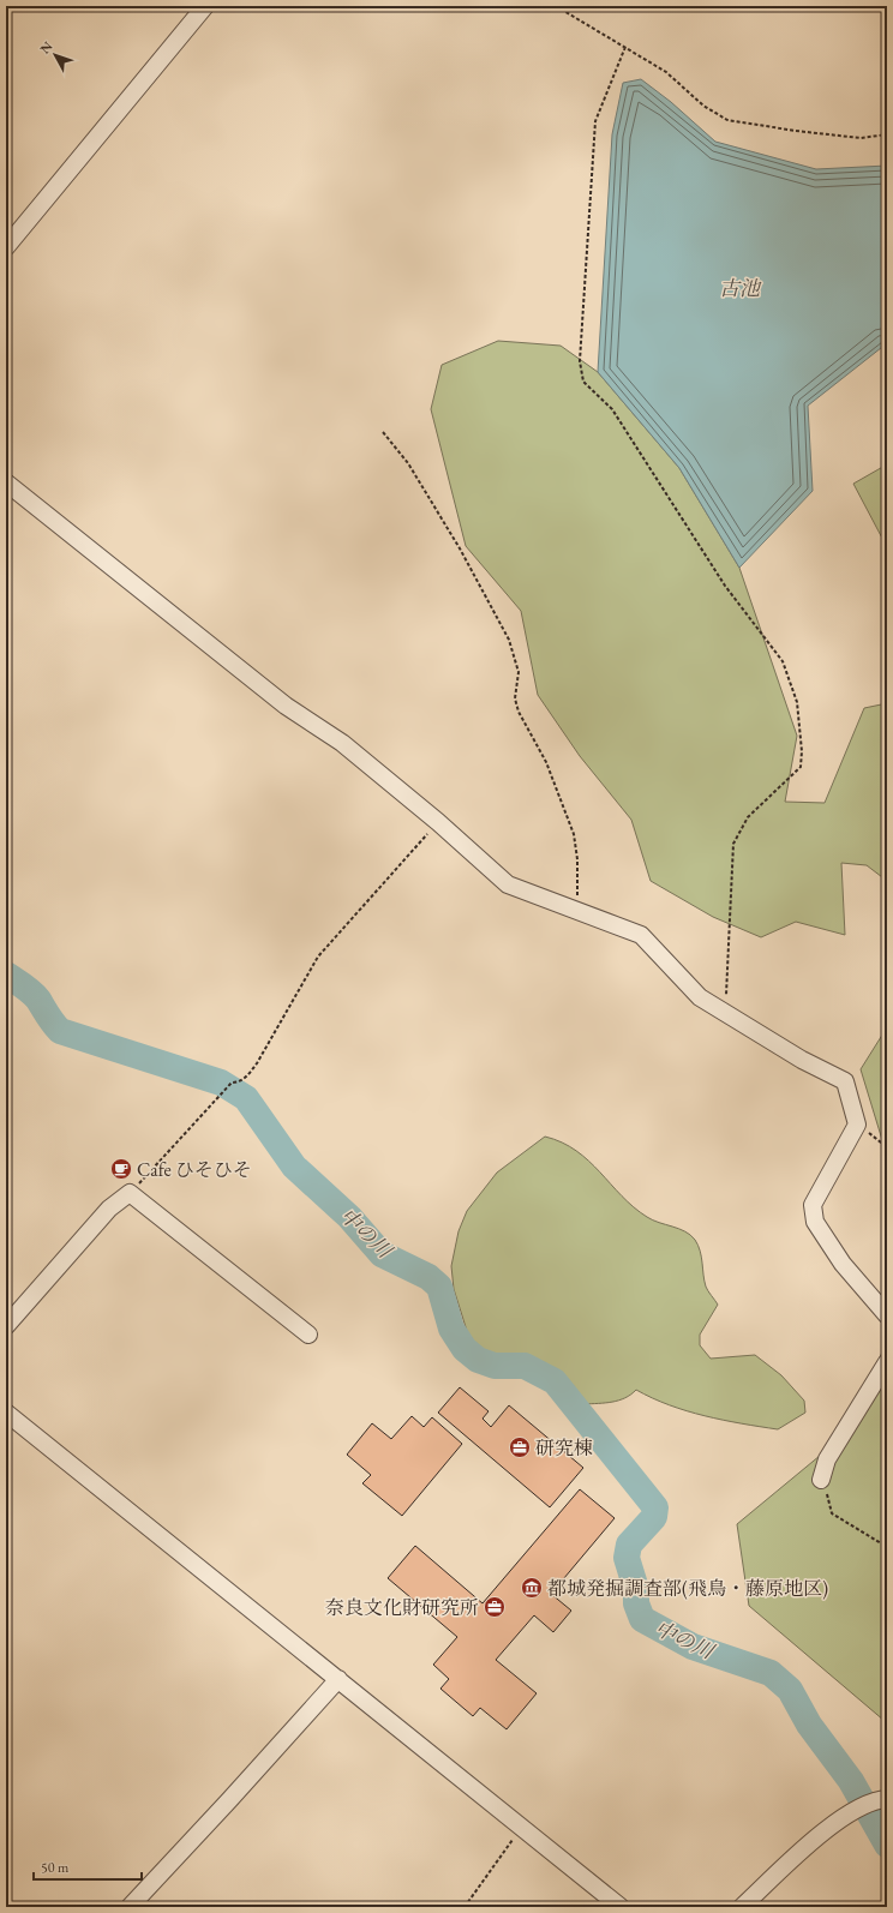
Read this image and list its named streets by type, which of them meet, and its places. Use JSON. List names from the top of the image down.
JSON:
{
  "water": ["古池", "中の川"],
  "places": {
    "cafe": ["Cafe ひそひそ"],
    "office": ["研究棟", "奈良文化財研究所"],
    "museum": ["都城発掘調査部(飛鳥・藤原地区)"]
  },
  "scale_bar": "50 m",
  "north": "top left"
}
